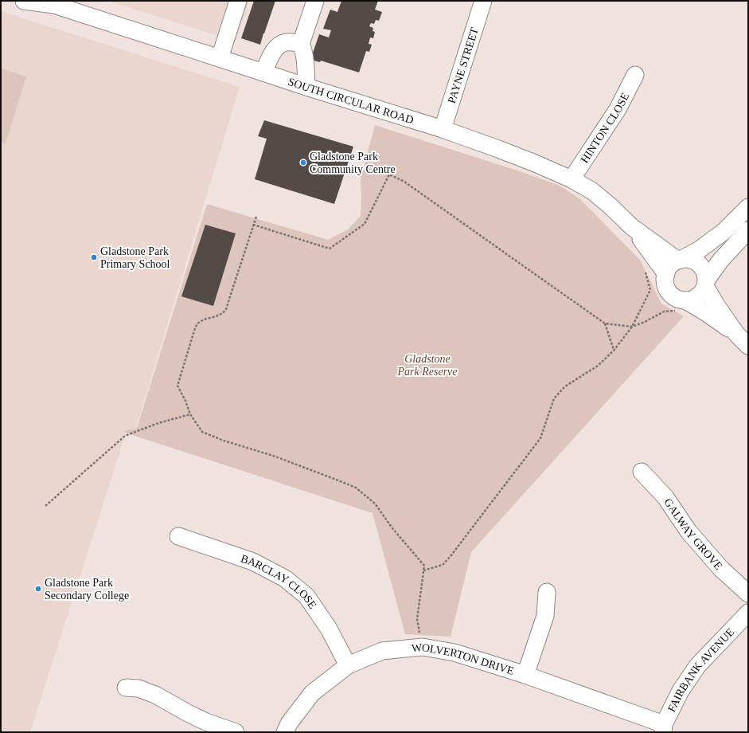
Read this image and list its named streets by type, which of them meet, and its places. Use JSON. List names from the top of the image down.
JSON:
{
  "streets": {
    "street": [
      "PAYNE STREET",
      "SOUTH CIRCULAR ROAD",
      "HINTON CLOSE",
      "GALWAY GROVE",
      "BARCLAY CLOSE",
      "WOLVERTON DRIVE",
      "FAIRBANK AVENUE"
    ]
  },
  "crossings": [
    ["PAYNE STREET", "SOUTH CIRCULAR ROAD"],
    ["SOUTH CIRCULAR ROAD", "HINTON CLOSE"],
    ["BARCLAY CLOSE", "WOLVERTON DRIVE"],
    ["WOLVERTON DRIVE", "FAIRBANK AVENUE"]
  ],
  "parks": ["Gladstone Park Reserve"],
  "places": ["Gladstone Park Community Centre", "Gladstone Park Primary School", "Gladstone Park Secondary College"]
}
